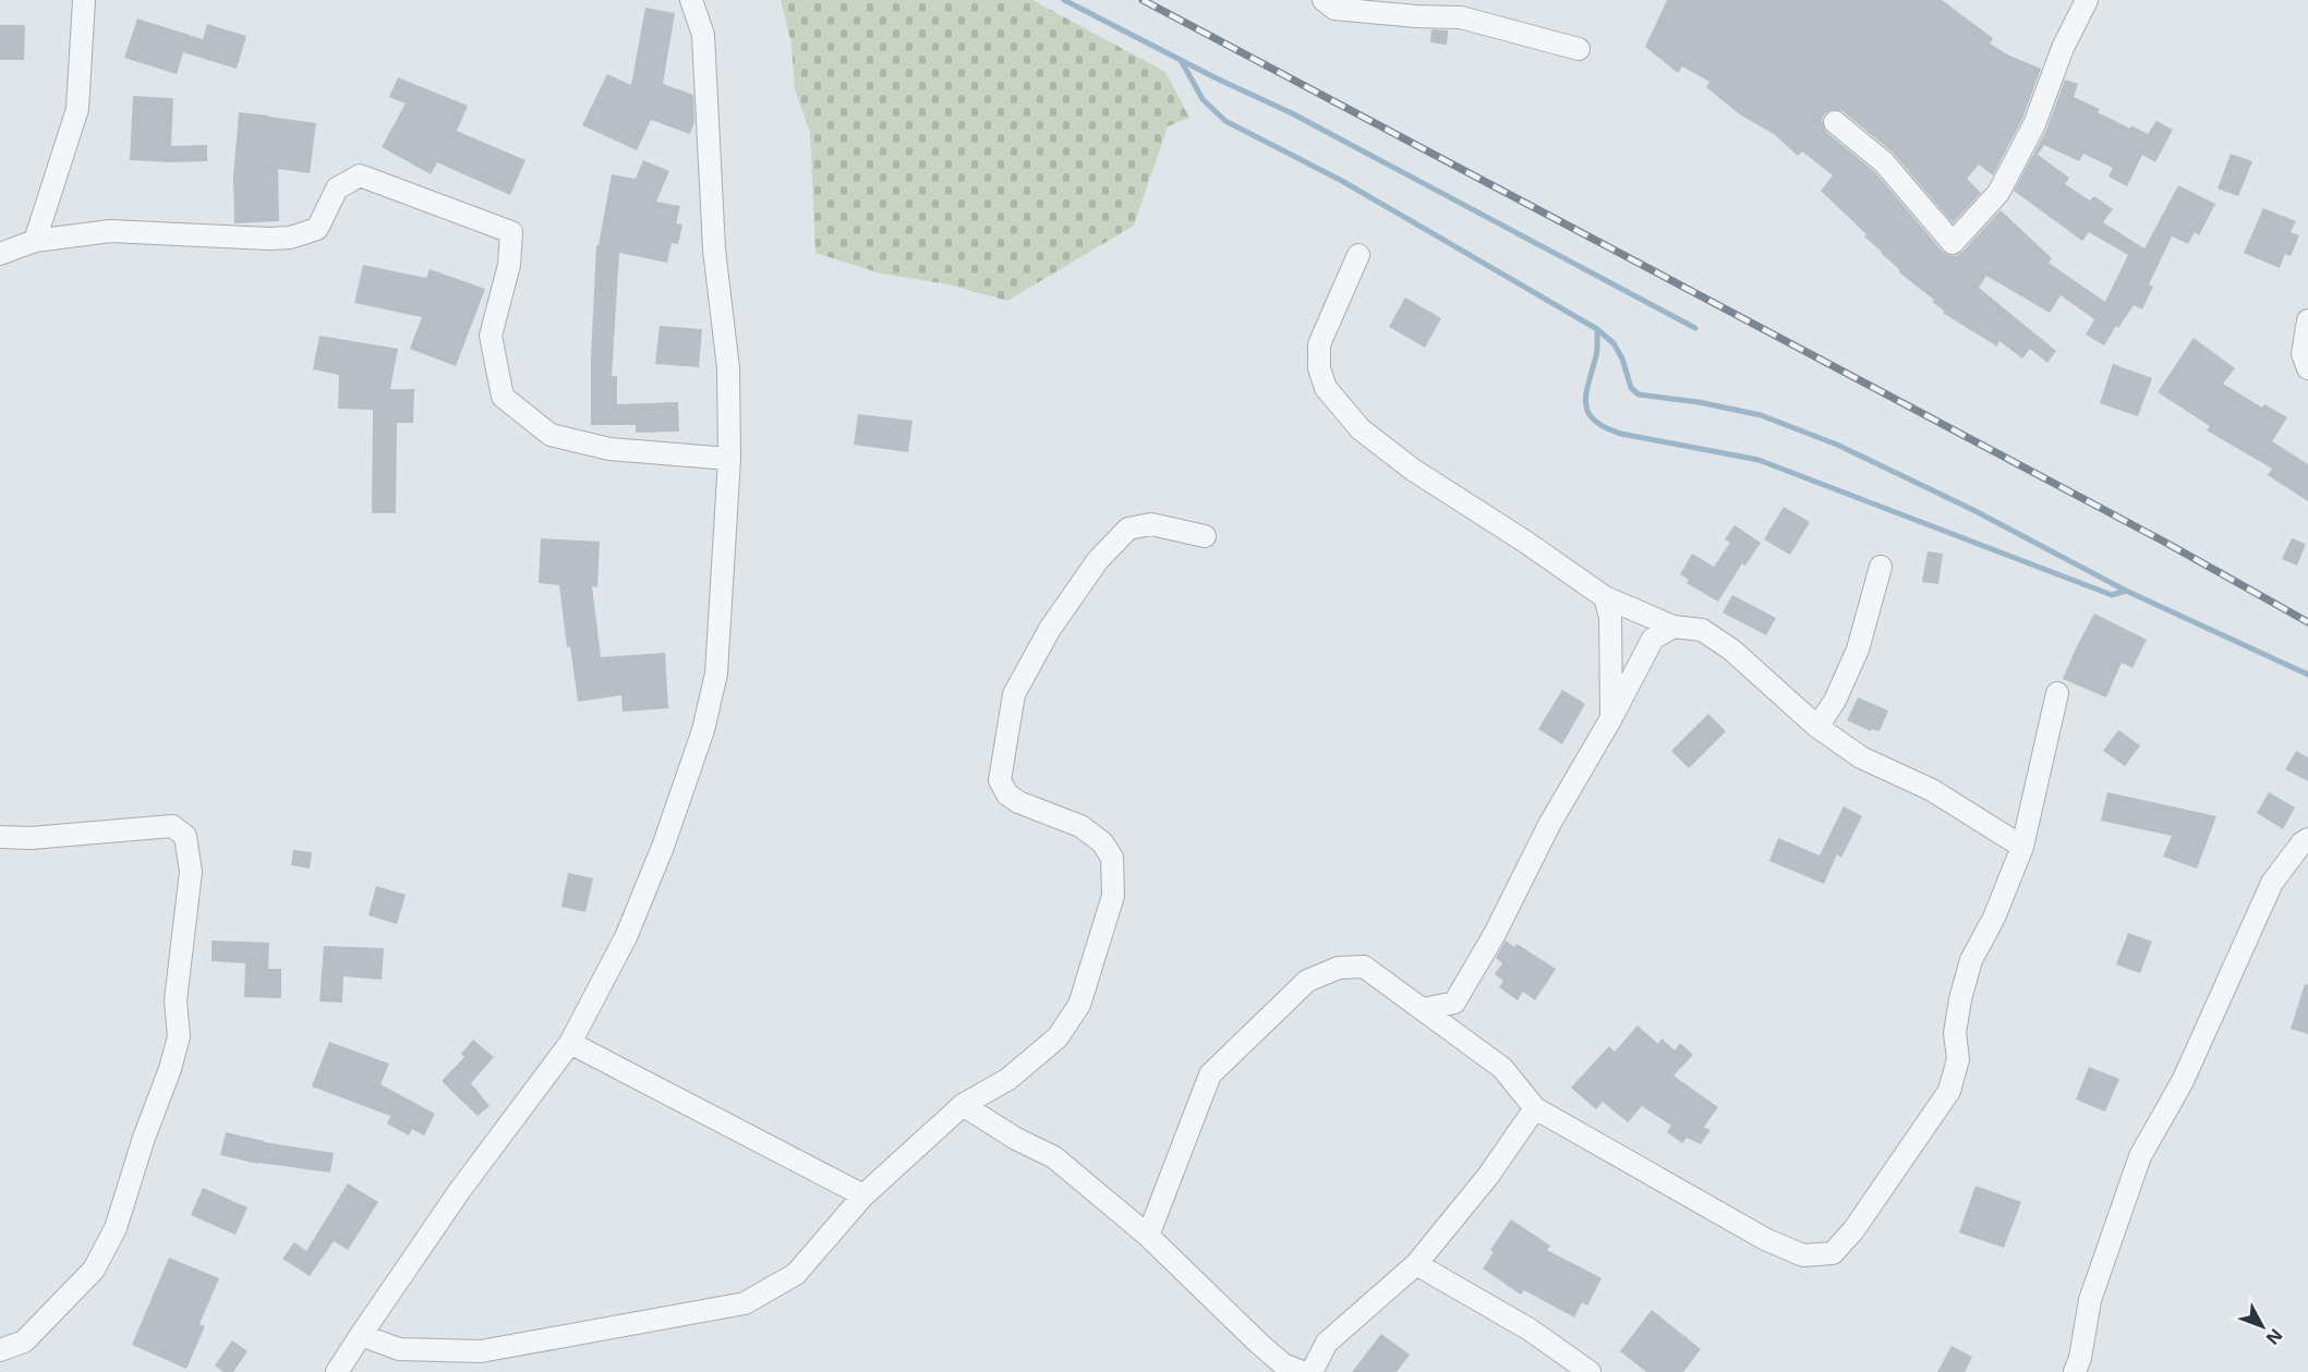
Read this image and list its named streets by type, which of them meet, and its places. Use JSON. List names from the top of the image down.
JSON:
{
  "north": "bottom right"
}
